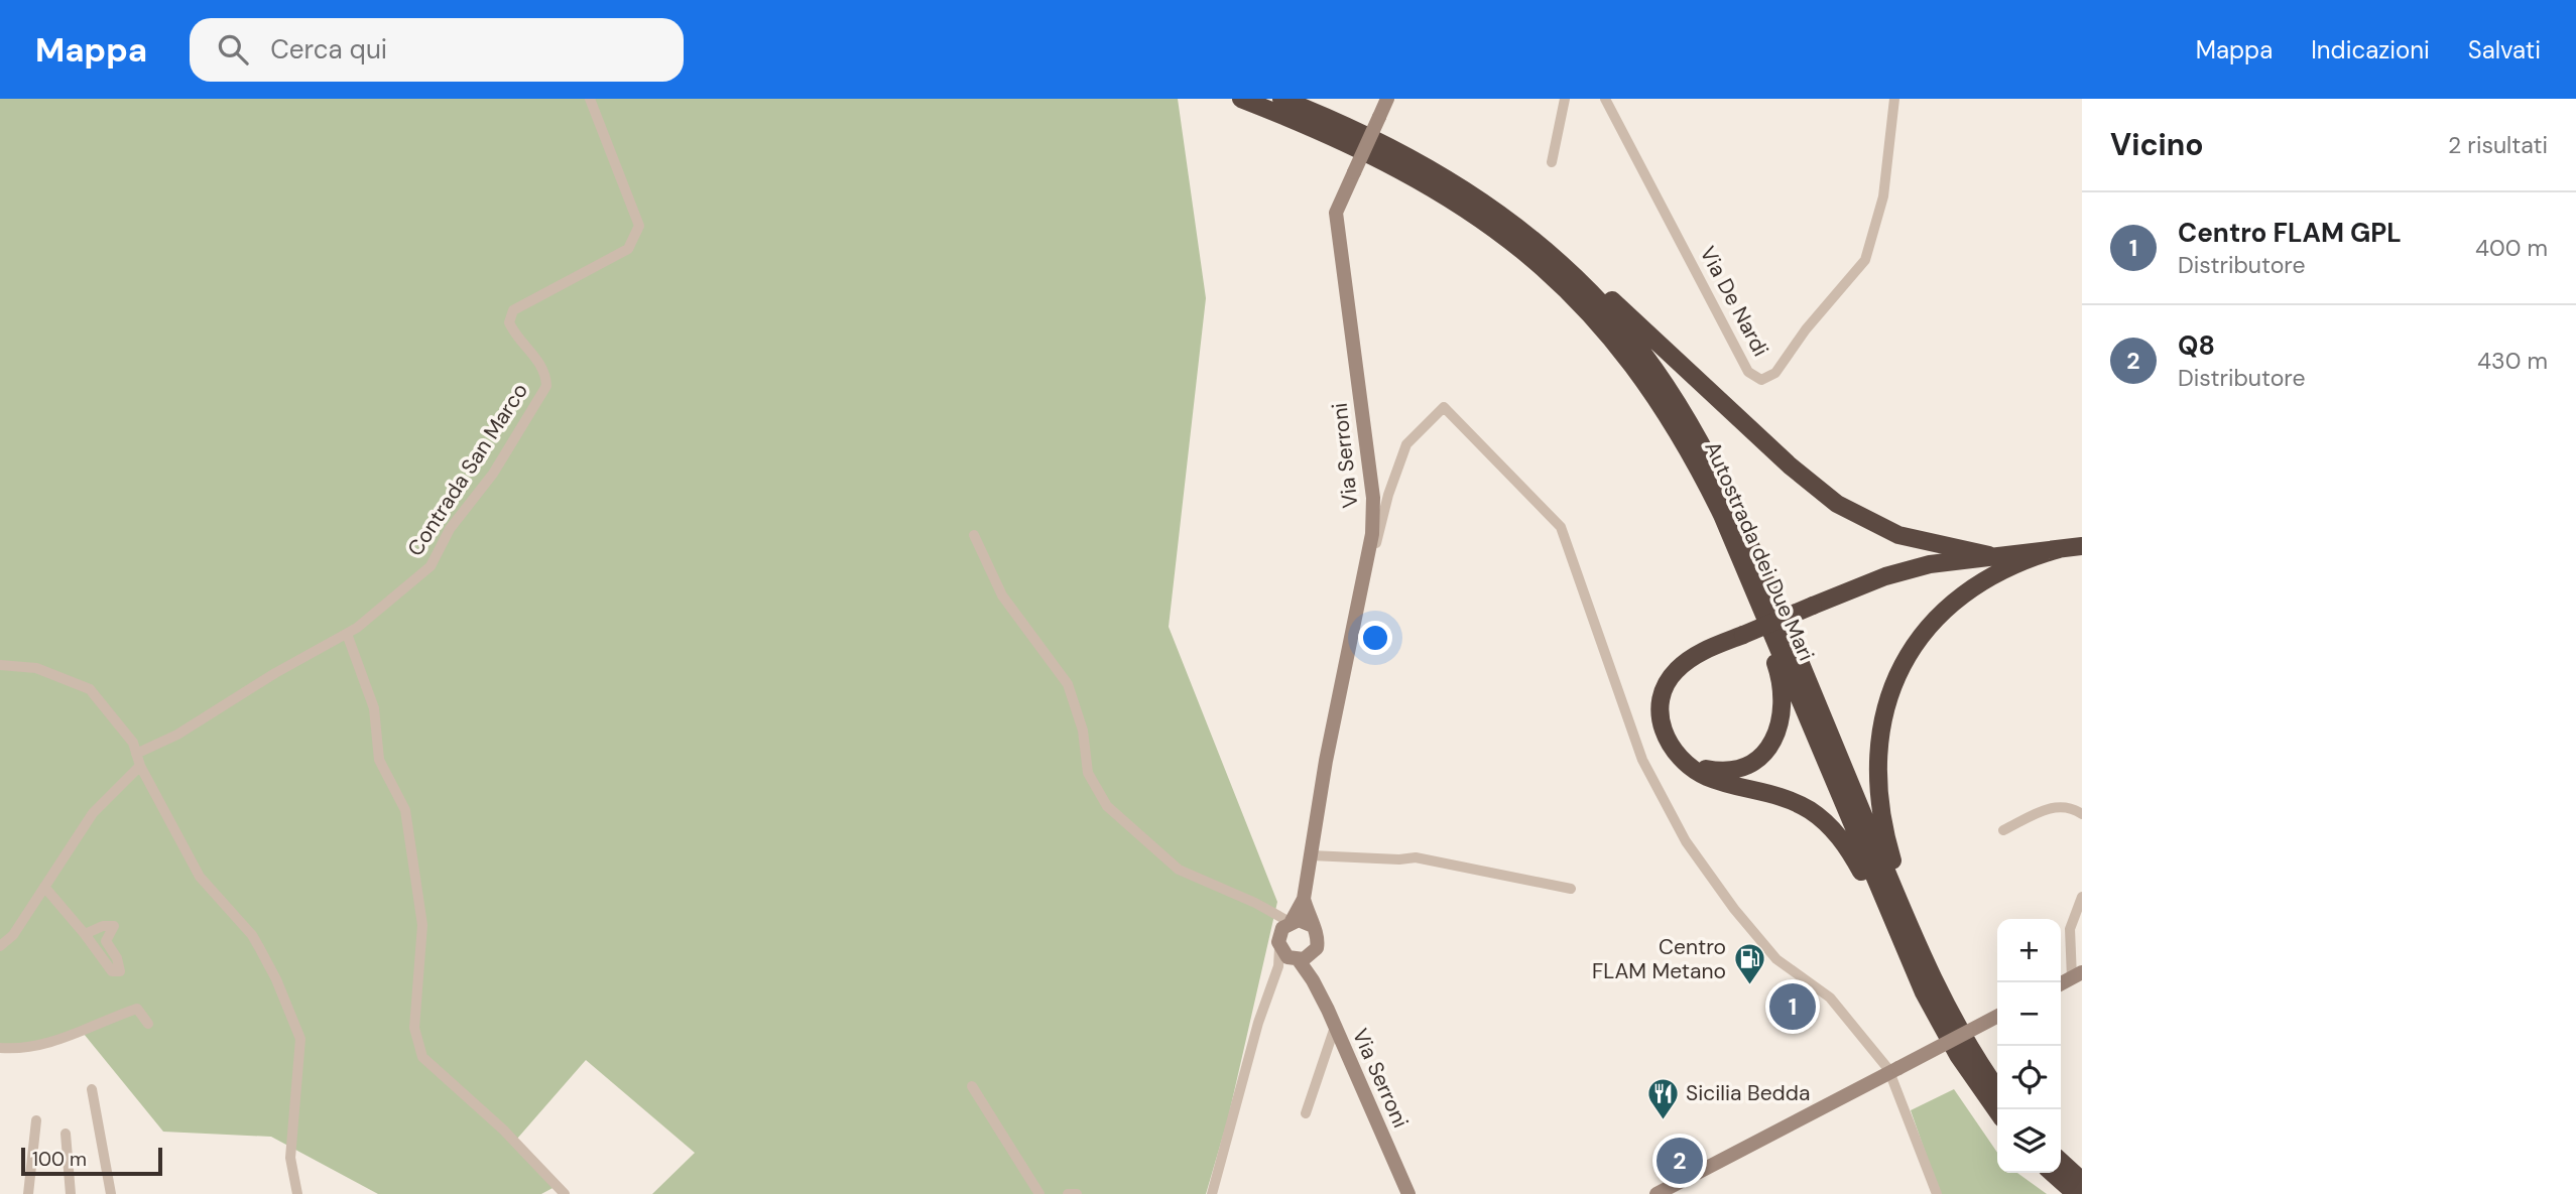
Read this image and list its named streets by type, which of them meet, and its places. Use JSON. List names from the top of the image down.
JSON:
{
  "streets": {
    "highway": ["Autostrada dei Due Mari"],
    "main road": ["Via Serroni"],
    "street": ["Via De Nardi", "Contrada San Marco"]
  },
  "places": {
    "fuel station": ["Centro FLAM Metano"],
    "restaurant": ["Sicilia Bedda"]
  },
  "scale_bar": "100 m",
  "page": {
    "header": "Mappa",
    "search": "Cerca qui",
    "nav": ["Mappa", "Indicazioni", "Salvati"],
    "heading": ["Vicino", "2 risultati"],
    "list": [
      {
        "mark": "1",
        "name": "Centro FLAM GPL",
        "note": "Distributore",
        "value": "400 m"
      },
      {
        "mark": "2",
        "name": "Q8",
        "note": "Distributore",
        "value": "430 m"
      }
    ],
    "map_buttons": ["+", "−"],
    "pins": ["1", "2"],
    "scale": "100 m"
  }
}
